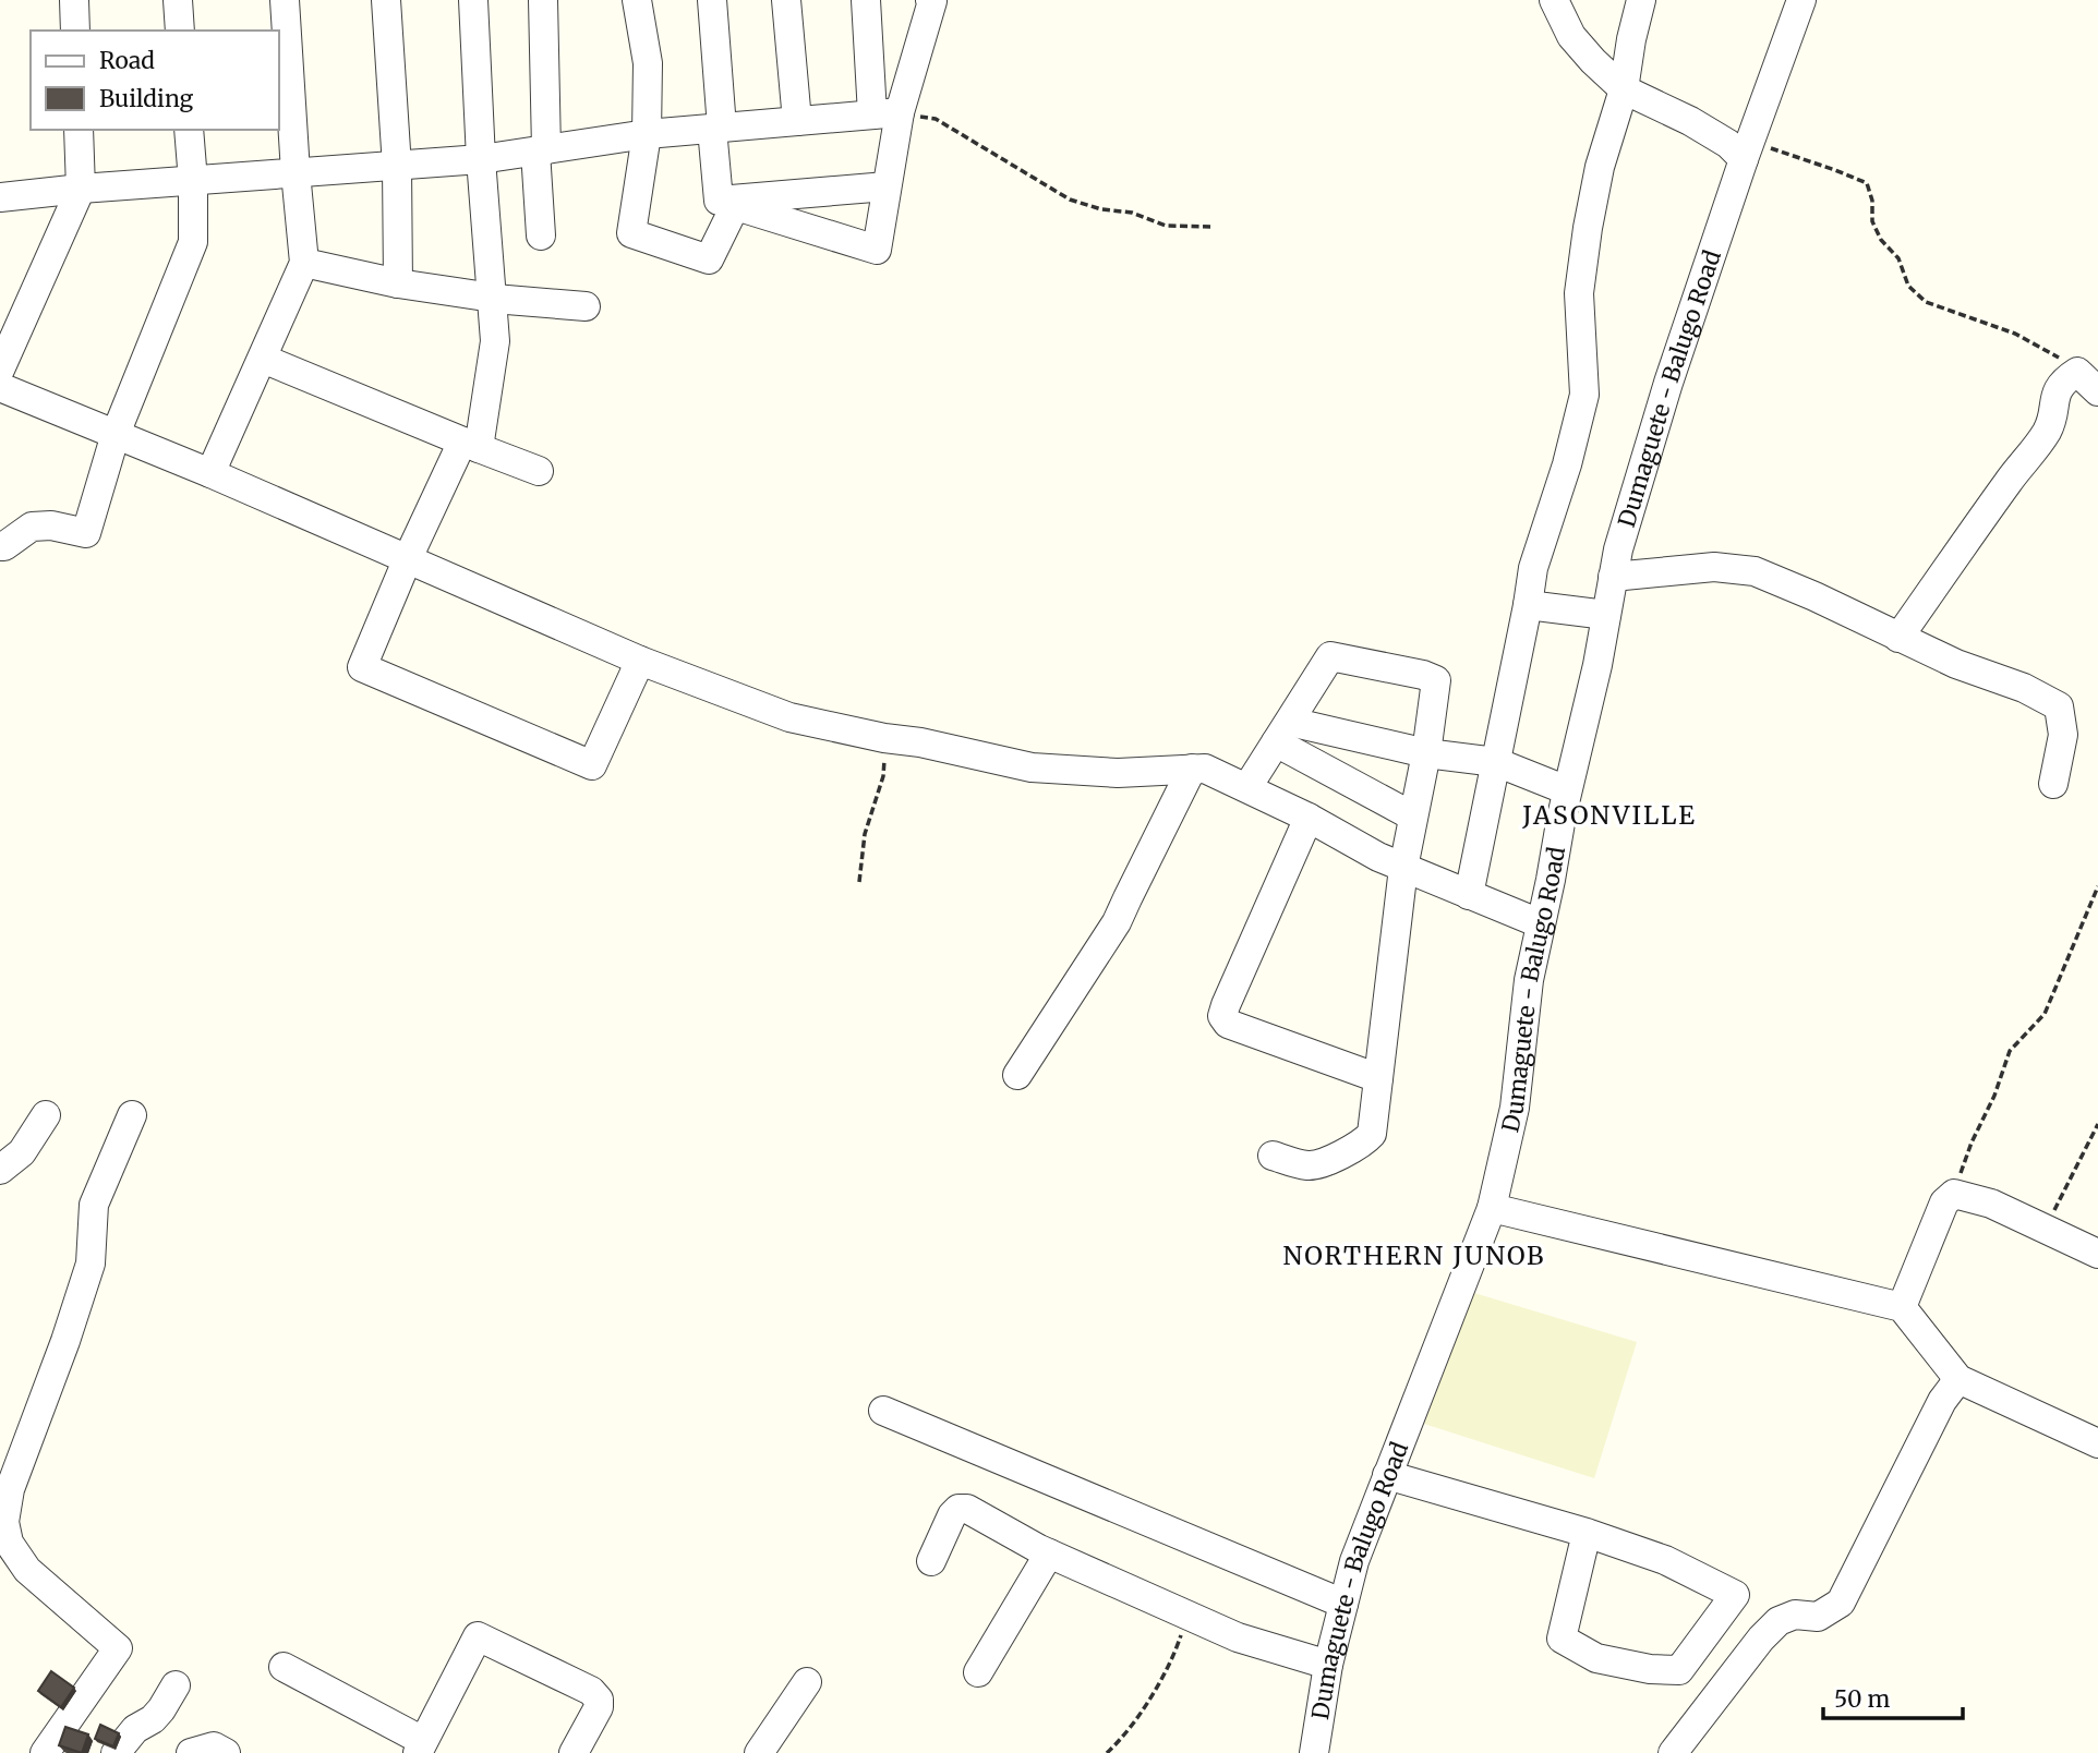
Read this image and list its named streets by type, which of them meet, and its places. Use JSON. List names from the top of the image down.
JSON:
{
  "streets": {
    "street": ["Dumaguete - Balugo Road"]
  },
  "districts": ["JASONVILLE", "NORTHERN JUNOB"],
  "legend": ["Road", "Building"],
  "scale_bar": "50 m"
}
